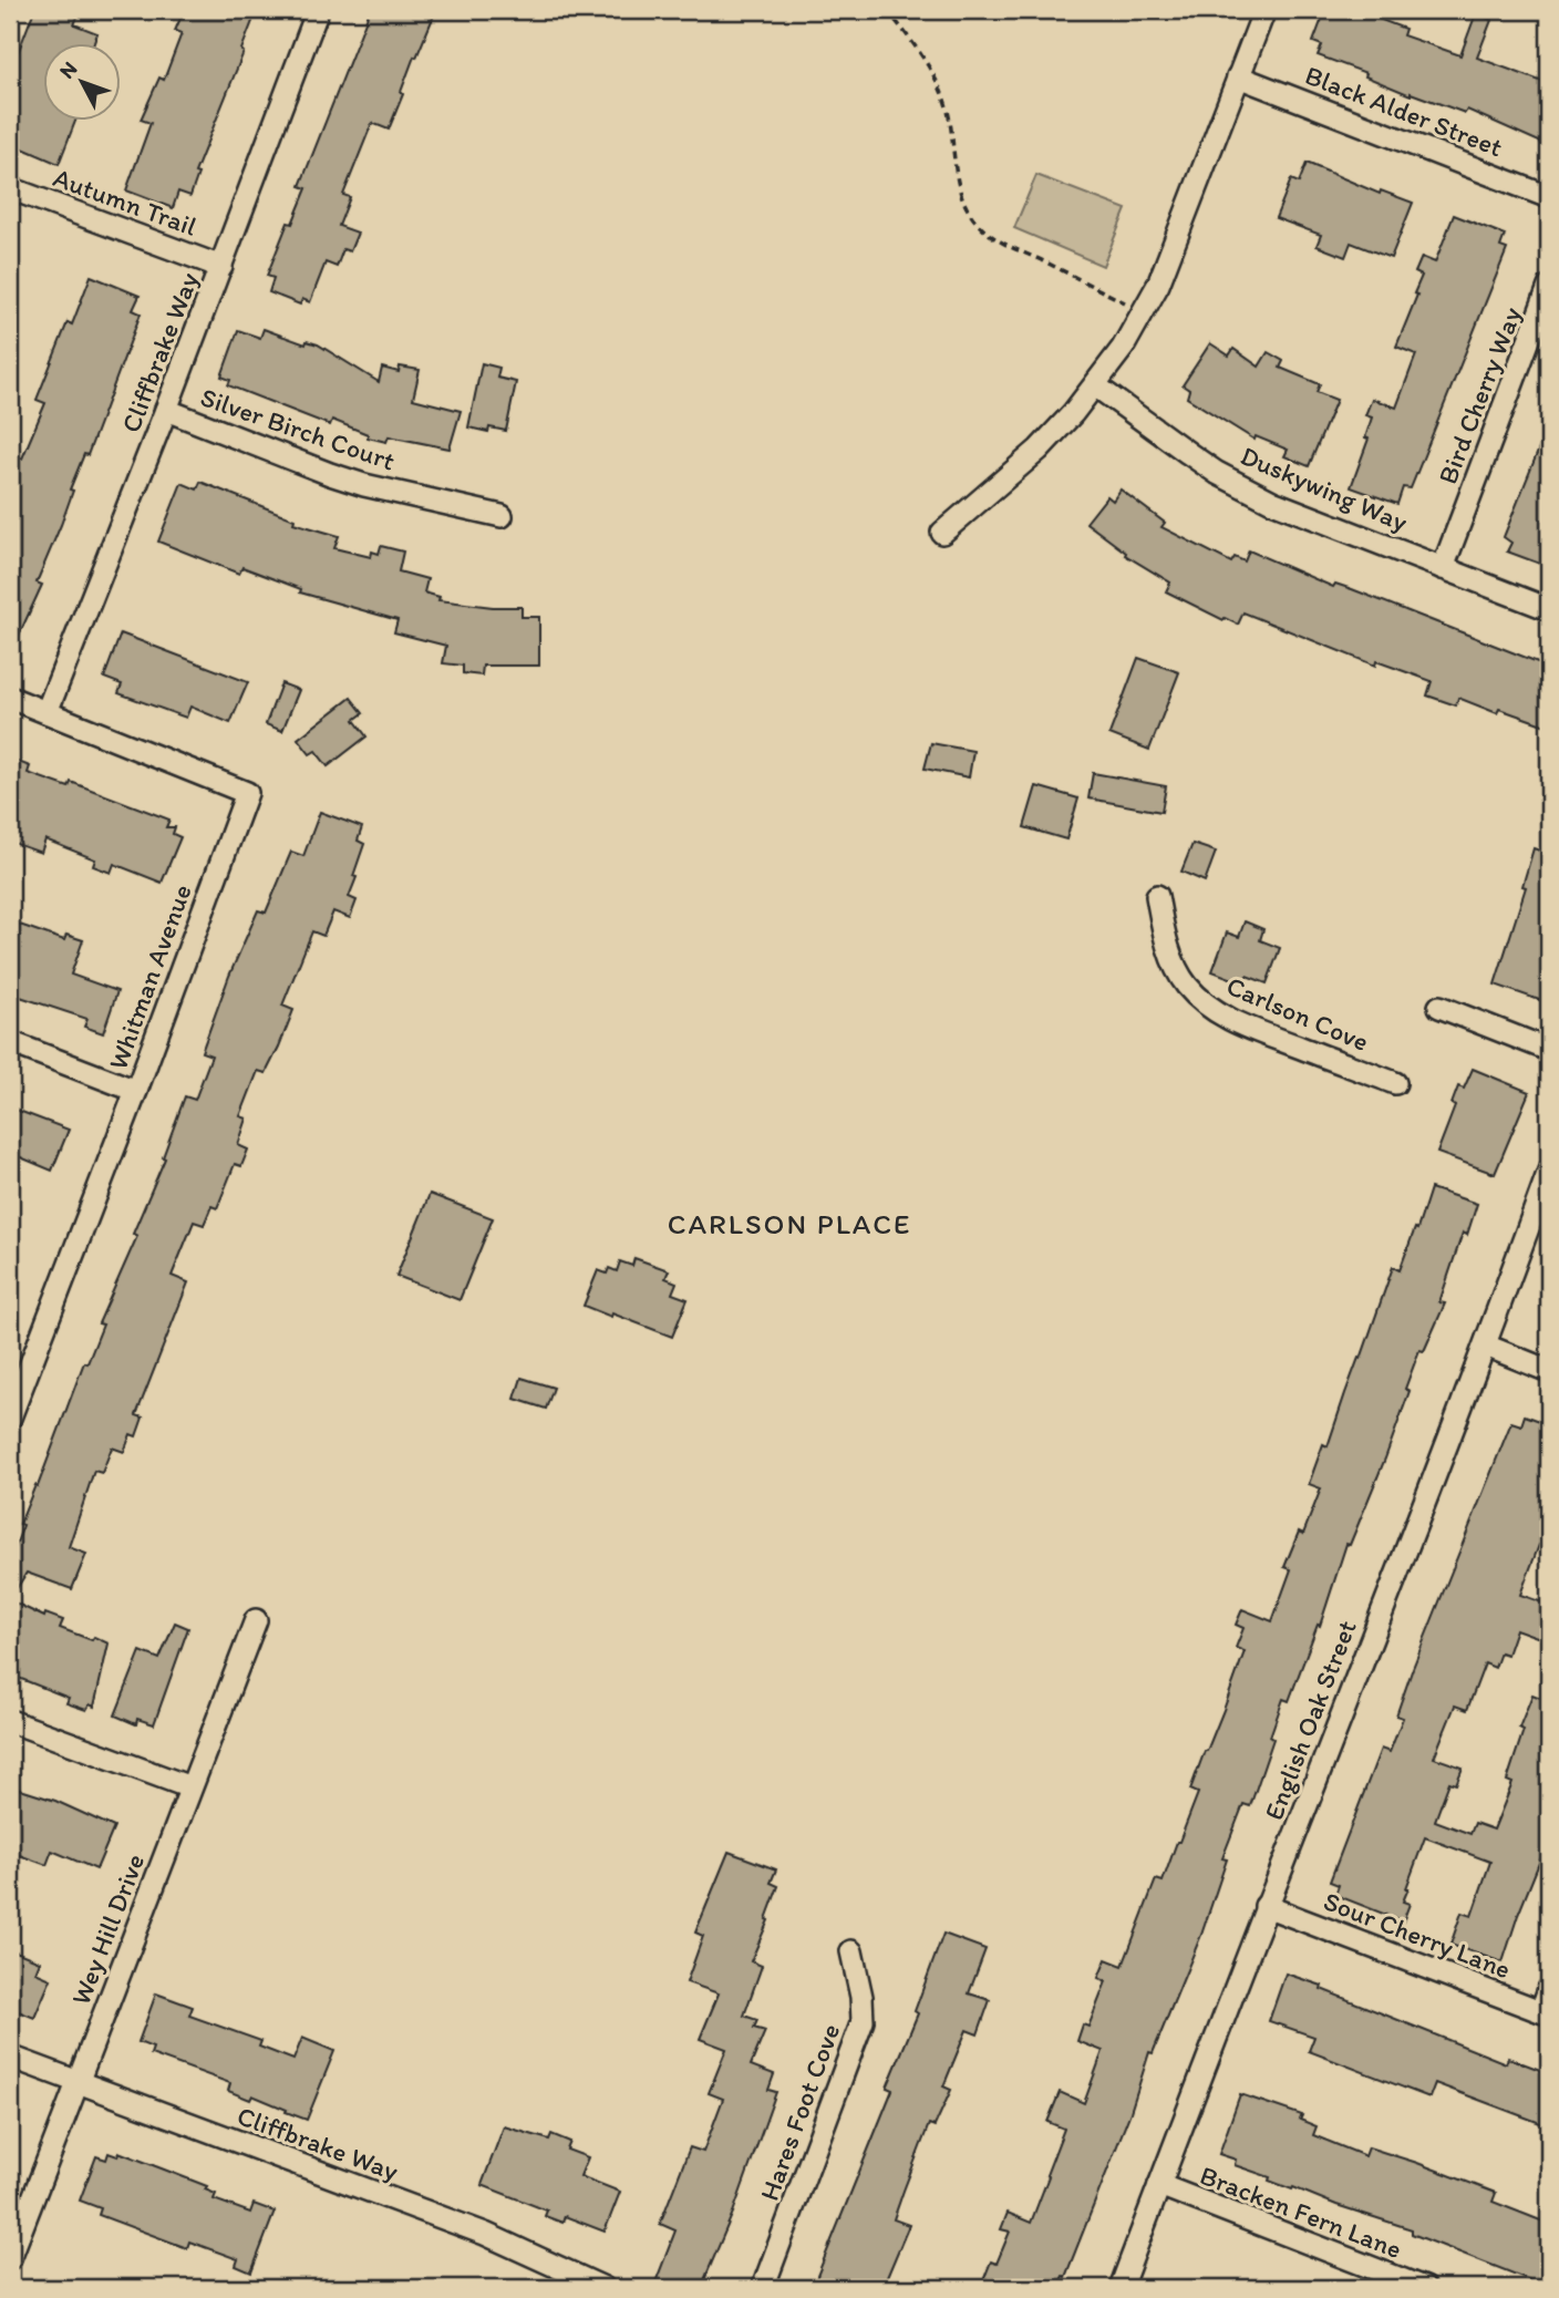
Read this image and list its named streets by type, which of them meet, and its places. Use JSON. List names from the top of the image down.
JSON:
{
  "streets": {
    "street": [
      "Black Alder Street",
      "Autumn Trail",
      "Cliffbrake Way",
      "Bird Cherry Way",
      "Silver Birch Court",
      "Duskywing Way",
      "Whitman Avenue",
      "Carlson Cove",
      "English Oak Street",
      "Wey Hill Drive",
      "Sour Cherry Lane",
      "Hares Foot Cove",
      "Bracken Fern Lane"
    ]
  },
  "crossings": [
    ["Autumn Trail", "Cliffbrake Way"],
    ["Cliffbrake Way", "Silver Birch Court"],
    ["Cliffbrake Way", "Whitman Avenue"],
    ["Cliffbrake Way", "Wey Hill Drive"],
    ["Bird Cherry Way", "Duskywing Way"],
    ["English Oak Street", "Sour Cherry Lane"],
    ["English Oak Street", "Bracken Fern Lane"]
  ],
  "districts": ["CARLSON PLACE"],
  "north": "top left"
}
